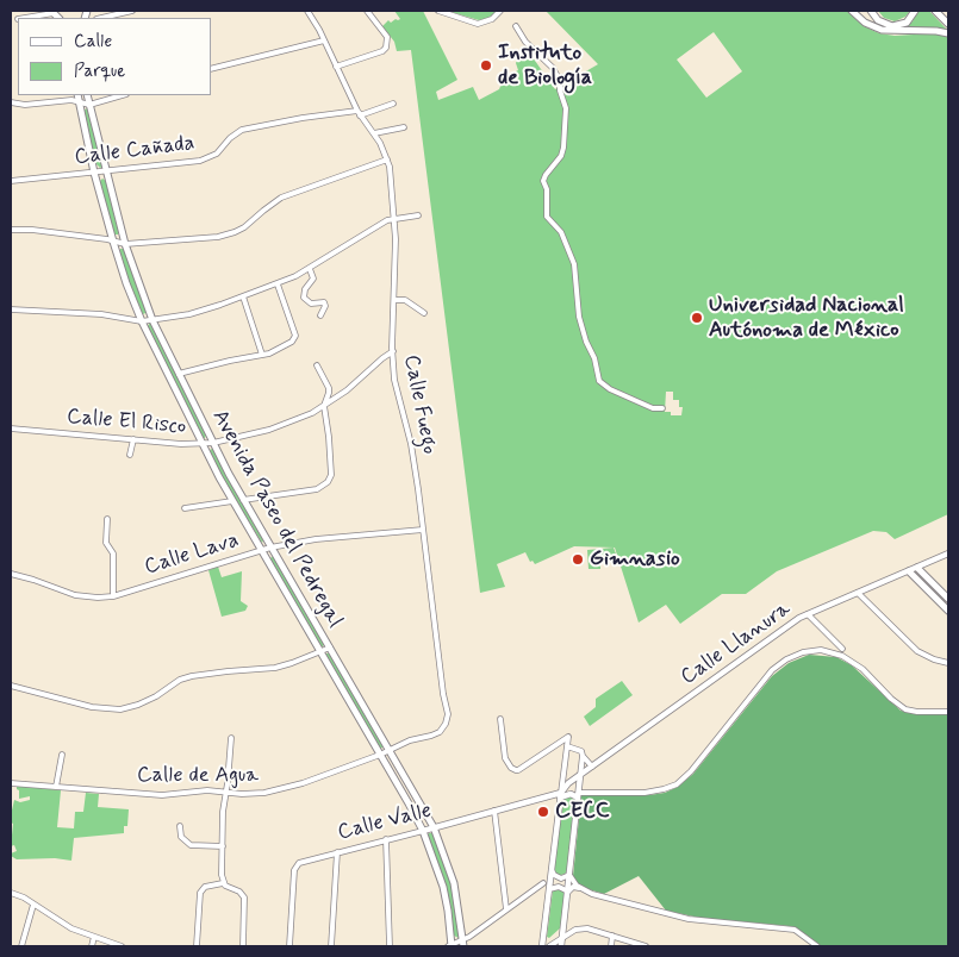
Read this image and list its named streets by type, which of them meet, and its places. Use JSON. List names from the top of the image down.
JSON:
{
  "streets": {
    "main road": ["Avenida Paseo del Pedregal"],
    "street": [
      "Calle Cañada",
      "Calle Fuego",
      "Calle El Risco",
      "Calle Lava",
      "Calle Llanura",
      "Calle de Agua",
      "Calle Valle"
    ]
  },
  "crossings": [
    ["Calle Cañada", "Calle Fuego"],
    ["Calle Cañada", "Avenida Paseo del Pedregal"],
    ["Calle Fuego", "Calle El Risco"],
    ["Calle Fuego", "Avenida Paseo del Pedregal"],
    ["Calle Fuego", "Calle Lava"],
    ["Calle Fuego", "Calle de Agua"],
    ["Calle El Risco", "Avenida Paseo del Pedregal"],
    ["Avenida Paseo del Pedregal", "Calle Lava"],
    ["Avenida Paseo del Pedregal", "Calle de Agua"],
    ["Avenida Paseo del Pedregal", "Calle Valle"],
    ["Calle Llanura", "Calle Valle"]
  ],
  "places": [
    "Instituto de Biología",
    "Universidad Nacional Autónoma de México",
    "Gimnasio",
    "CECC"
  ],
  "legend": ["Calle", "Parque"]
}
